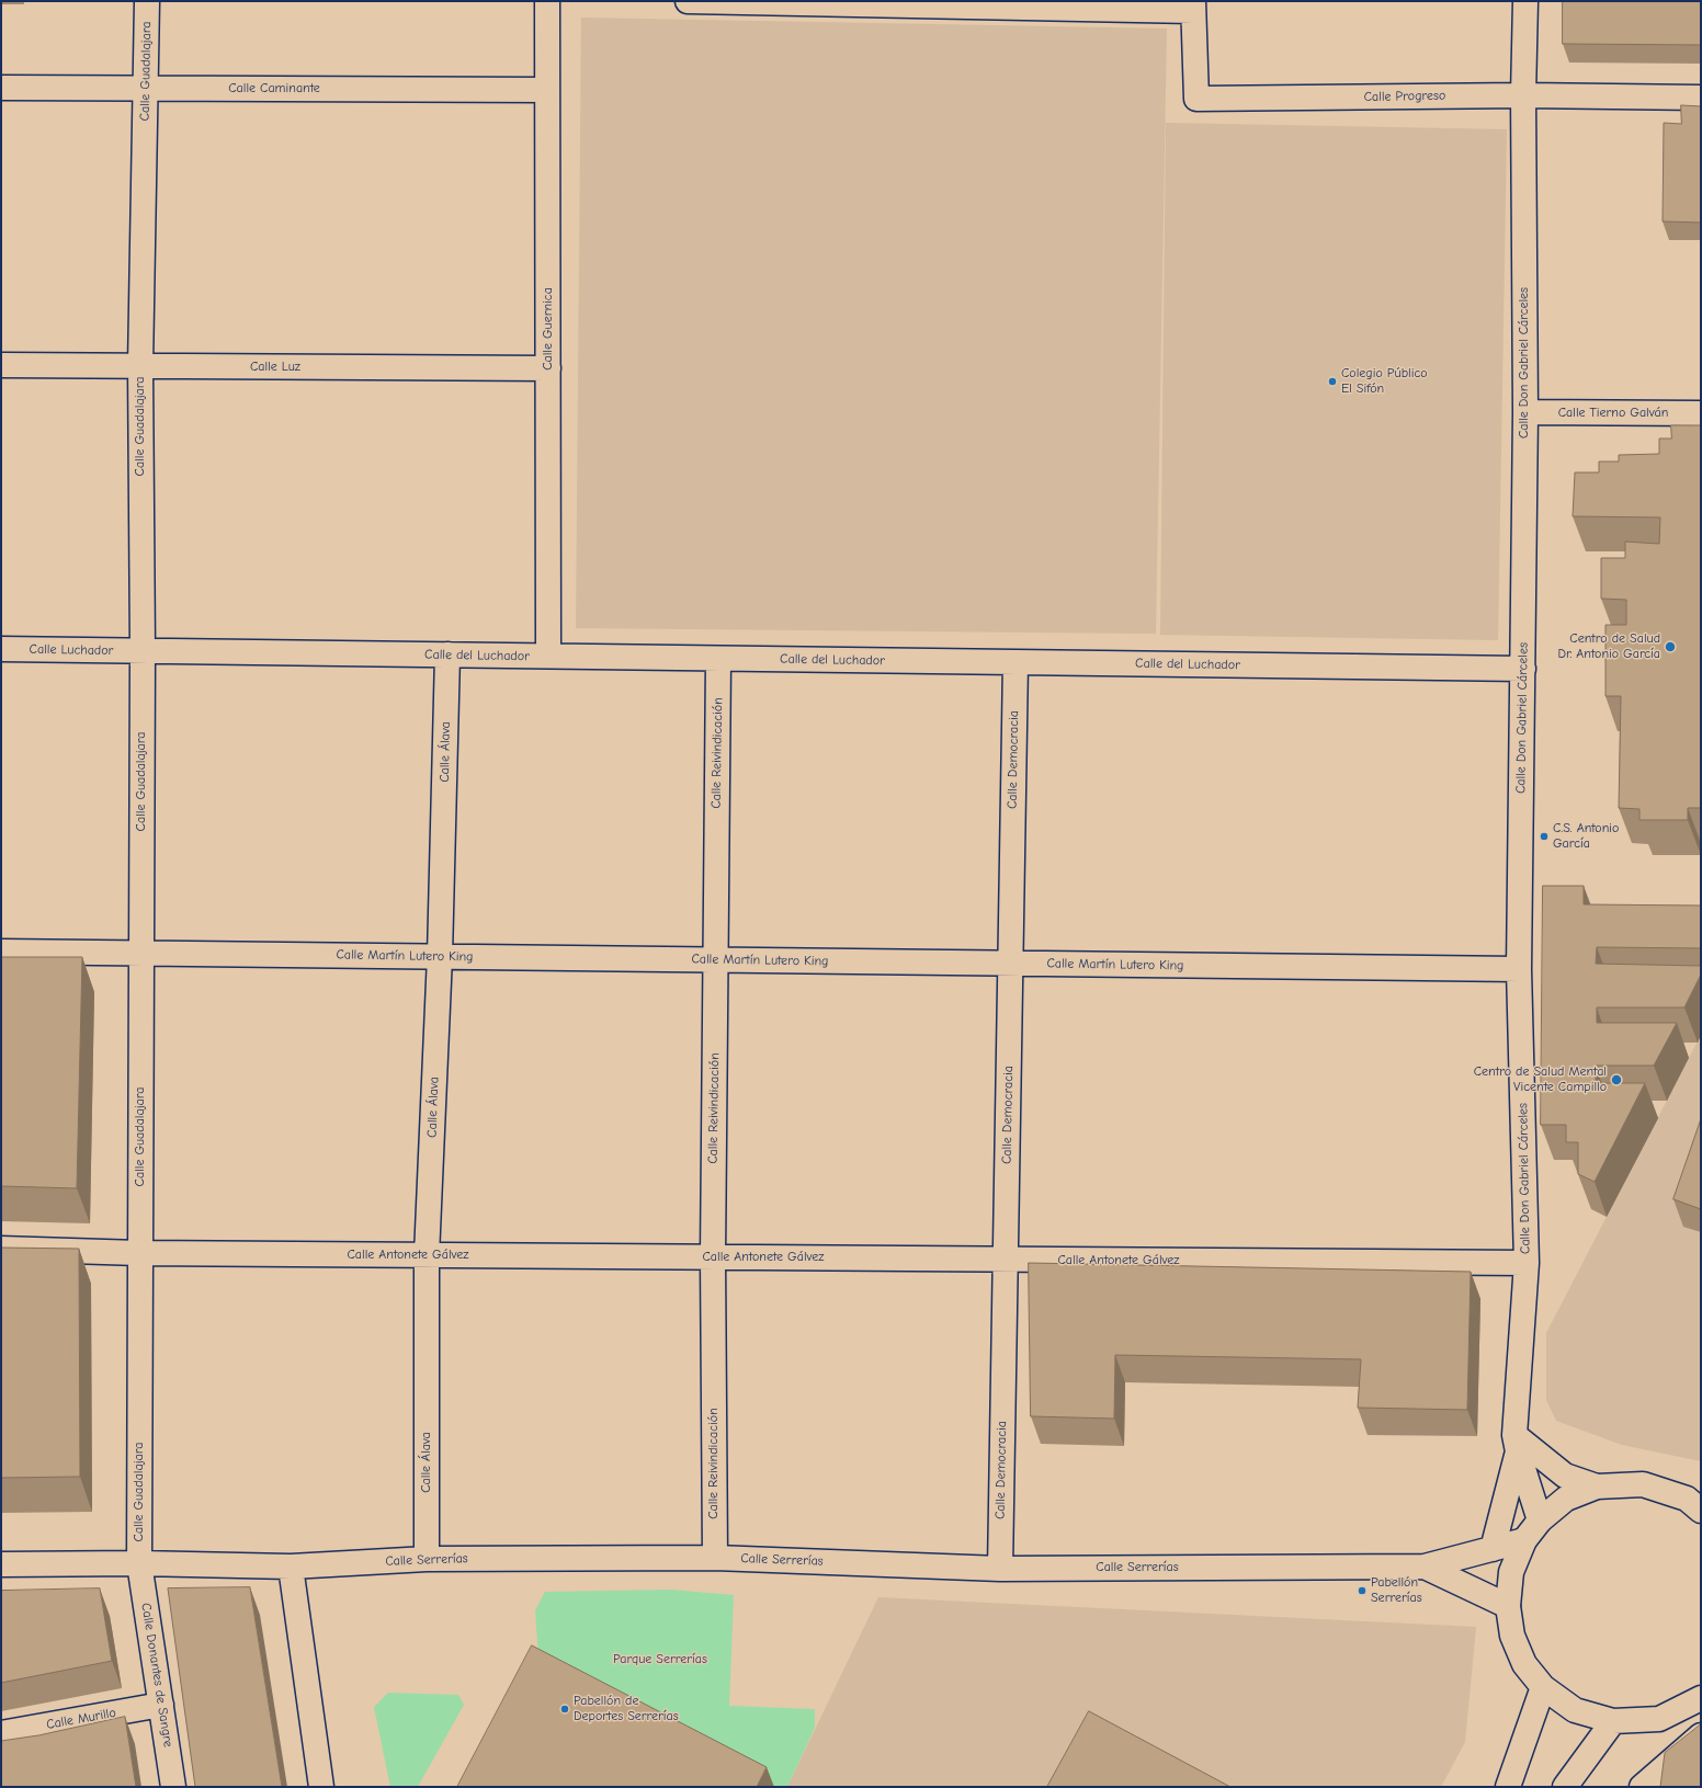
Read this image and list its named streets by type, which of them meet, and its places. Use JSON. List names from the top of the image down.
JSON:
{
  "streets": {
    "street": [
      "Calle Guadalajara",
      "Calle Caminante",
      "Calle Progreso",
      "Calle Guernica",
      "Calle Don Gabriel Cárceles",
      "Calle Luz",
      "Calle Tierno Galván",
      "Calle Luchador",
      "Calle del Luchador",
      "Calle Álava",
      "Calle Reivindicación",
      "Calle Democracia",
      "Calle Martín Lutero King",
      "Calle Antonete Gálvez",
      "Calle Serrerías",
      "Calle Donantes de Sangre",
      "Calle Murillo"
    ]
  },
  "crossings": [
    ["Calle Guadalajara", "Calle Caminante"],
    ["Calle Guadalajara", "Calle Luz"],
    ["Calle Guadalajara", "Calle Luchador"],
    ["Calle Guadalajara", "Calle del Luchador"],
    ["Calle Guadalajara", "Calle Martín Lutero King"],
    ["Calle Guadalajara", "Calle Antonete Gálvez"],
    ["Calle Guadalajara", "Calle Serrerías"],
    ["Calle Guadalajara", "Calle Donantes de Sangre"],
    ["Calle Caminante", "Calle Guernica"],
    ["Calle Progreso", "Calle Don Gabriel Cárceles"],
    ["Calle Guernica", "Calle Luz"],
    ["Calle Guernica", "Calle del Luchador"],
    ["Calle Don Gabriel Cárceles", "Calle Tierno Galván"],
    ["Calle Don Gabriel Cárceles", "Calle del Luchador"],
    ["Calle Don Gabriel Cárceles", "Calle Martín Lutero King"],
    ["Calle Don Gabriel Cárceles", "Calle Antonete Gálvez"],
    ["Calle Luchador", "Calle del Luchador"],
    ["Calle del Luchador", "Calle Álava"],
    ["Calle del Luchador", "Calle Reivindicación"],
    ["Calle del Luchador", "Calle Democracia"],
    ["Calle Álava", "Calle Martín Lutero King"],
    ["Calle Álava", "Calle Antonete Gálvez"],
    ["Calle Álava", "Calle Serrerías"],
    ["Calle Reivindicación", "Calle Martín Lutero King"],
    ["Calle Reivindicación", "Calle Antonete Gálvez"],
    ["Calle Reivindicación", "Calle Serrerías"],
    ["Calle Democracia", "Calle Martín Lutero King"],
    ["Calle Democracia", "Calle Antonete Gálvez"],
    ["Calle Democracia", "Calle Serrerías"],
    ["Calle Serrerías", "Calle Donantes de Sangre"],
    ["Calle Donantes de Sangre", "Calle Murillo"]
  ],
  "parks": ["Parque Serrerías"],
  "places": [
    "Colegio Público El Sifón",
    "Centro de Salud Dr. Antonio García",
    "C.S. Antonio García",
    "Centro de Salud Mental Vicente Campillo",
    "Pabellón Serrerías",
    "Pabellón de Deportes Serrerías"
  ]
}
